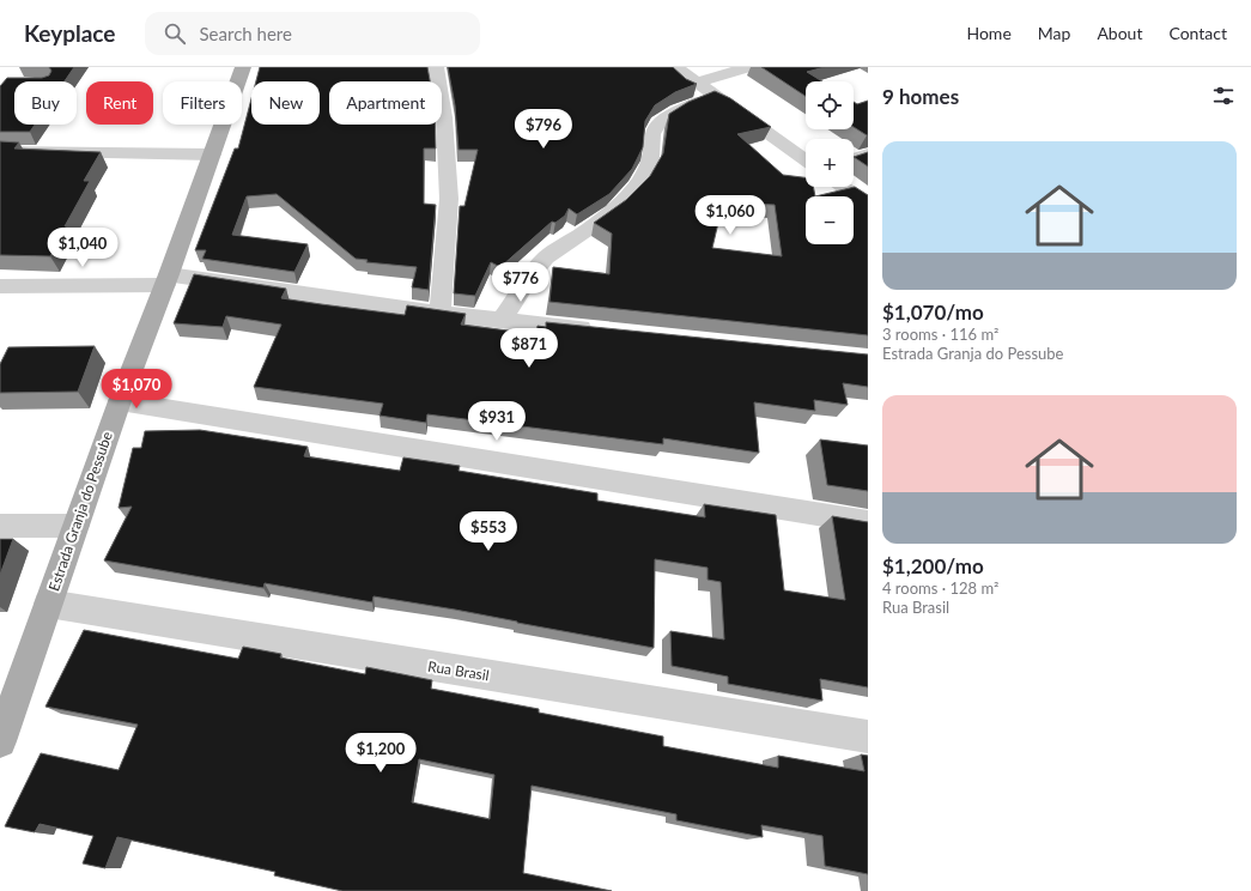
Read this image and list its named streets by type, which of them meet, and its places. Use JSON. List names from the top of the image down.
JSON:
{
  "streets": {
    "main road": ["Estrada Granja do Pessube"],
    "street": ["Rua Brasil"]
  },
  "crossings": [
    ["Estrada Granja do Pessube", "Rua Brasil"]
  ],
  "page": {
    "header": "Keyplace",
    "search": "Search here",
    "nav": [
      "Home",
      "Map",
      "About",
      "Contact"
    ],
    "heading": "9 homes",
    "map_buttons": ["+", "−"],
    "chip": [
      "Buy",
      "Rent",
      "Filters",
      "New",
      "Apartment"
    ],
    "price": [
      "$796",
      "$1,060",
      "$1,040",
      "$776",
      "$871",
      "$1,070",
      "$931",
      "$553",
      "$1,200"
    ],
    "list": [
      {
        "name": "$1,070/mo",
        "note": "3 rooms · 116 m² · Estrada Granja do Pessube"
      },
      {
        "name": "$1,200/mo",
        "note": "4 rooms · 128 m² · Rua Brasil"
      }
    ]
  }
}
